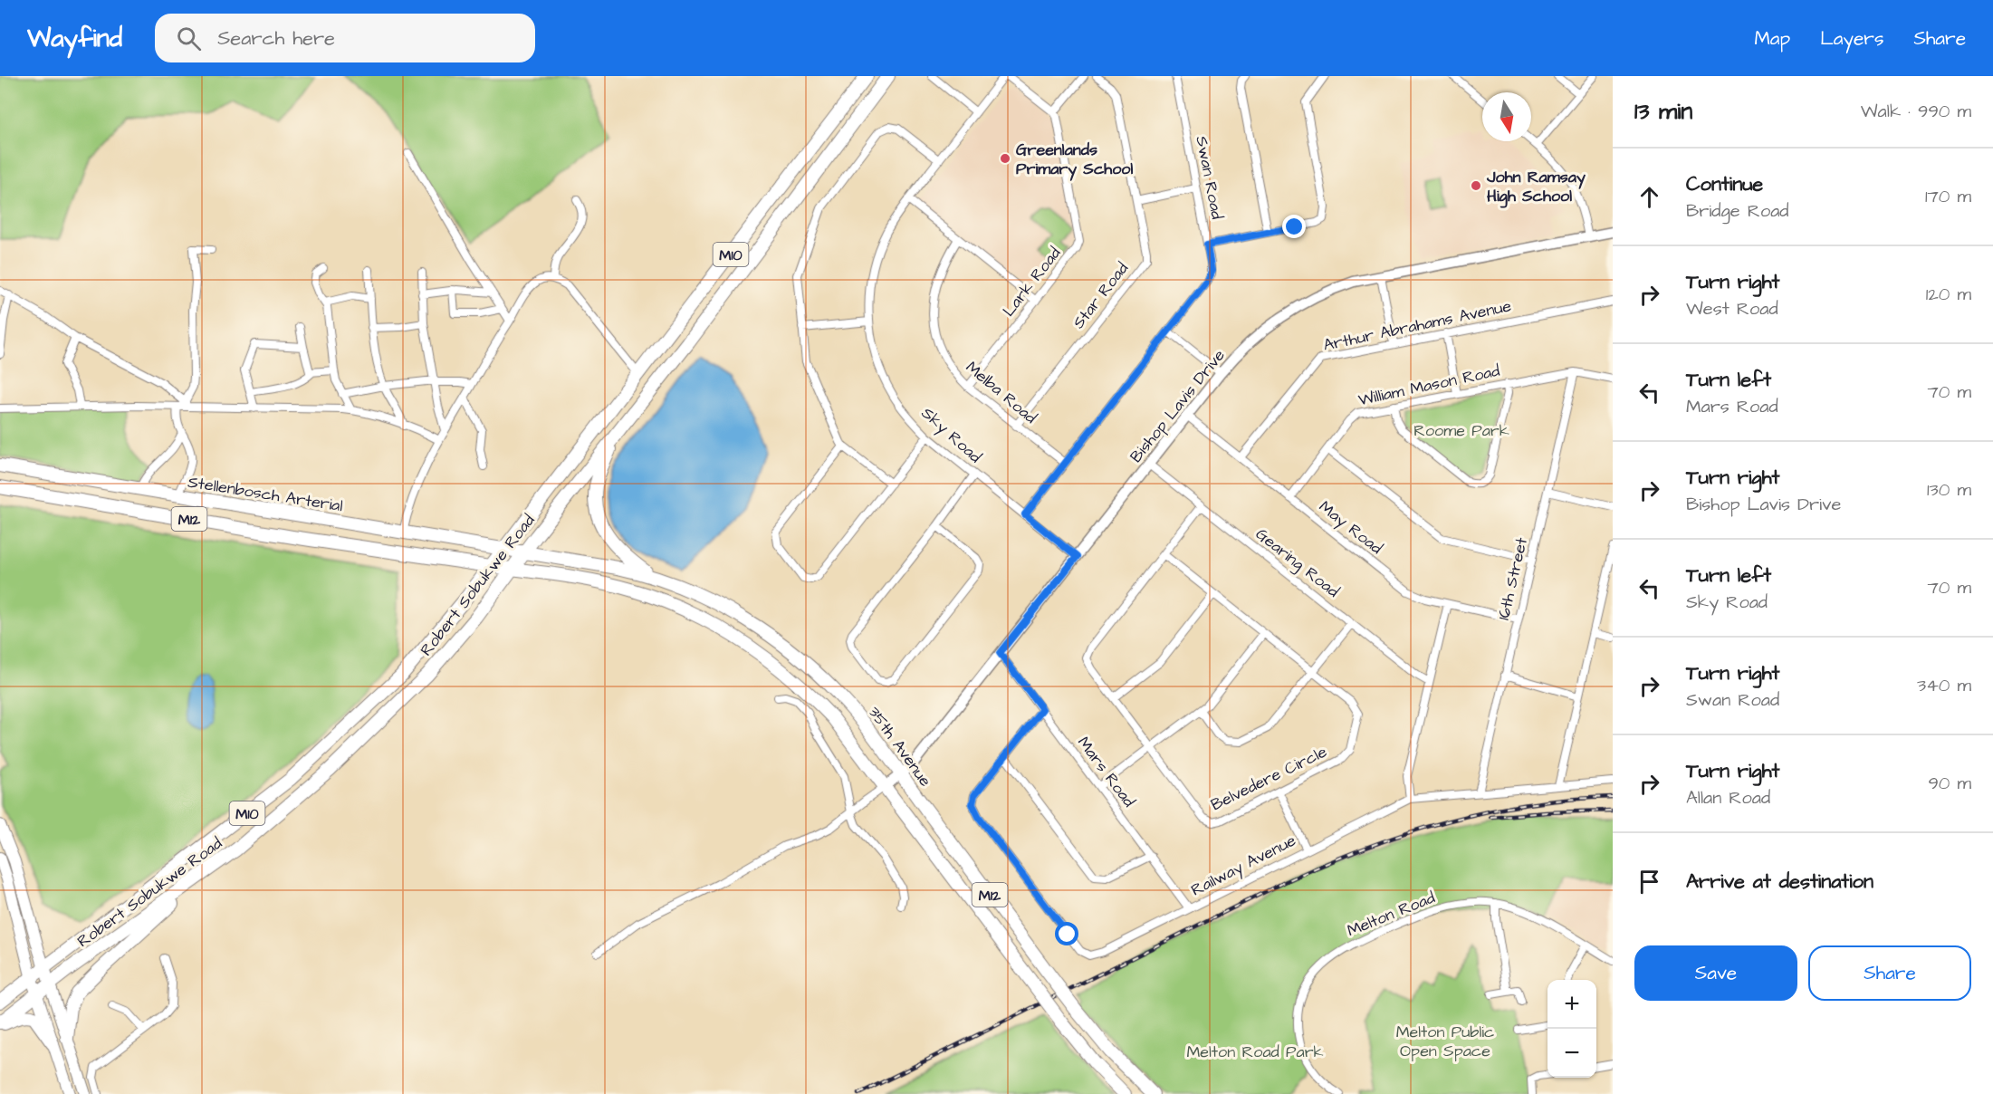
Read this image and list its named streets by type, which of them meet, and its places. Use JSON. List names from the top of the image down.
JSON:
{
  "streets": {
    "main road": [
      "M10",
      "Stellenbosch Arterial",
      "M12",
      "Robert Sobukwe Road",
      "35th Avenue"
    ],
    "street": [
      "Swan Road",
      "Lark Road",
      "Star Road",
      "Arthur Abrahams Avenue",
      "William Mason Road",
      "Melba Road",
      "Bishop Lavis Drive",
      "Sky Road",
      "May Road",
      "Gearing Road",
      "16th Street",
      "Mars Road",
      "Belvedere Circle",
      "Railway Avenue",
      "Melton Road"
    ]
  },
  "crossings": [
    ["Swan Road", "Melba Road"],
    ["Swan Road", "Sky Road"],
    ["Lark Road", "Melba Road"],
    ["Star Road", "Melba Road"],
    ["Arthur Abrahams Avenue", "May Road"],
    ["William Mason Road", "May Road"],
    ["William Mason Road", "16th Street"],
    ["Bishop Lavis Drive", "Sky Road"],
    ["Bishop Lavis Drive", "M12"],
    ["Bishop Lavis Drive", "May Road"],
    ["Bishop Lavis Drive", "Gearing Road"],
    ["Bishop Lavis Drive", "35th Avenue"],
    ["Bishop Lavis Drive", "Mars Road"],
    ["Stellenbosch Arterial", "Robert Sobukwe Road"],
    ["Stellenbosch Arterial", "35th Avenue"],
    ["M12", "Robert Sobukwe Road"],
    ["May Road", "16th Street"],
    ["Gearing Road", "Belvedere Circle"],
    ["Robert Sobukwe Road", "35th Avenue"],
    ["Mars Road", "Railway Avenue"]
  ],
  "parks": ["Roome Park", "Melton Public Open Space", "Melton Road Park"],
  "places": ["Greenlands Primary School", "John Ramsay High School"],
  "north": "bottom",
  "page": {
    "header": "Wayfind",
    "search": "Search here",
    "nav": ["Map", "Layers", "Share"],
    "heading": ["13 min", "Walk · 990 m"],
    "list": [
      ["Continue", "Bridge Road", "170 m"],
      ["Turn right", "West Road", "120 m"],
      ["Turn left", "Mars Road", "70 m"],
      ["Turn right", "Bishop Lavis Drive", "130 m"],
      ["Turn left", "Sky Road", "70 m"],
      ["Turn right", "Swan Road", "340 m"],
      ["Turn right", "Allan Road", "90 m"],
      "Arrive at destination"
    ],
    "buttons": ["Save", "Share"],
    "map_buttons": ["+", "−"]
  }
}
